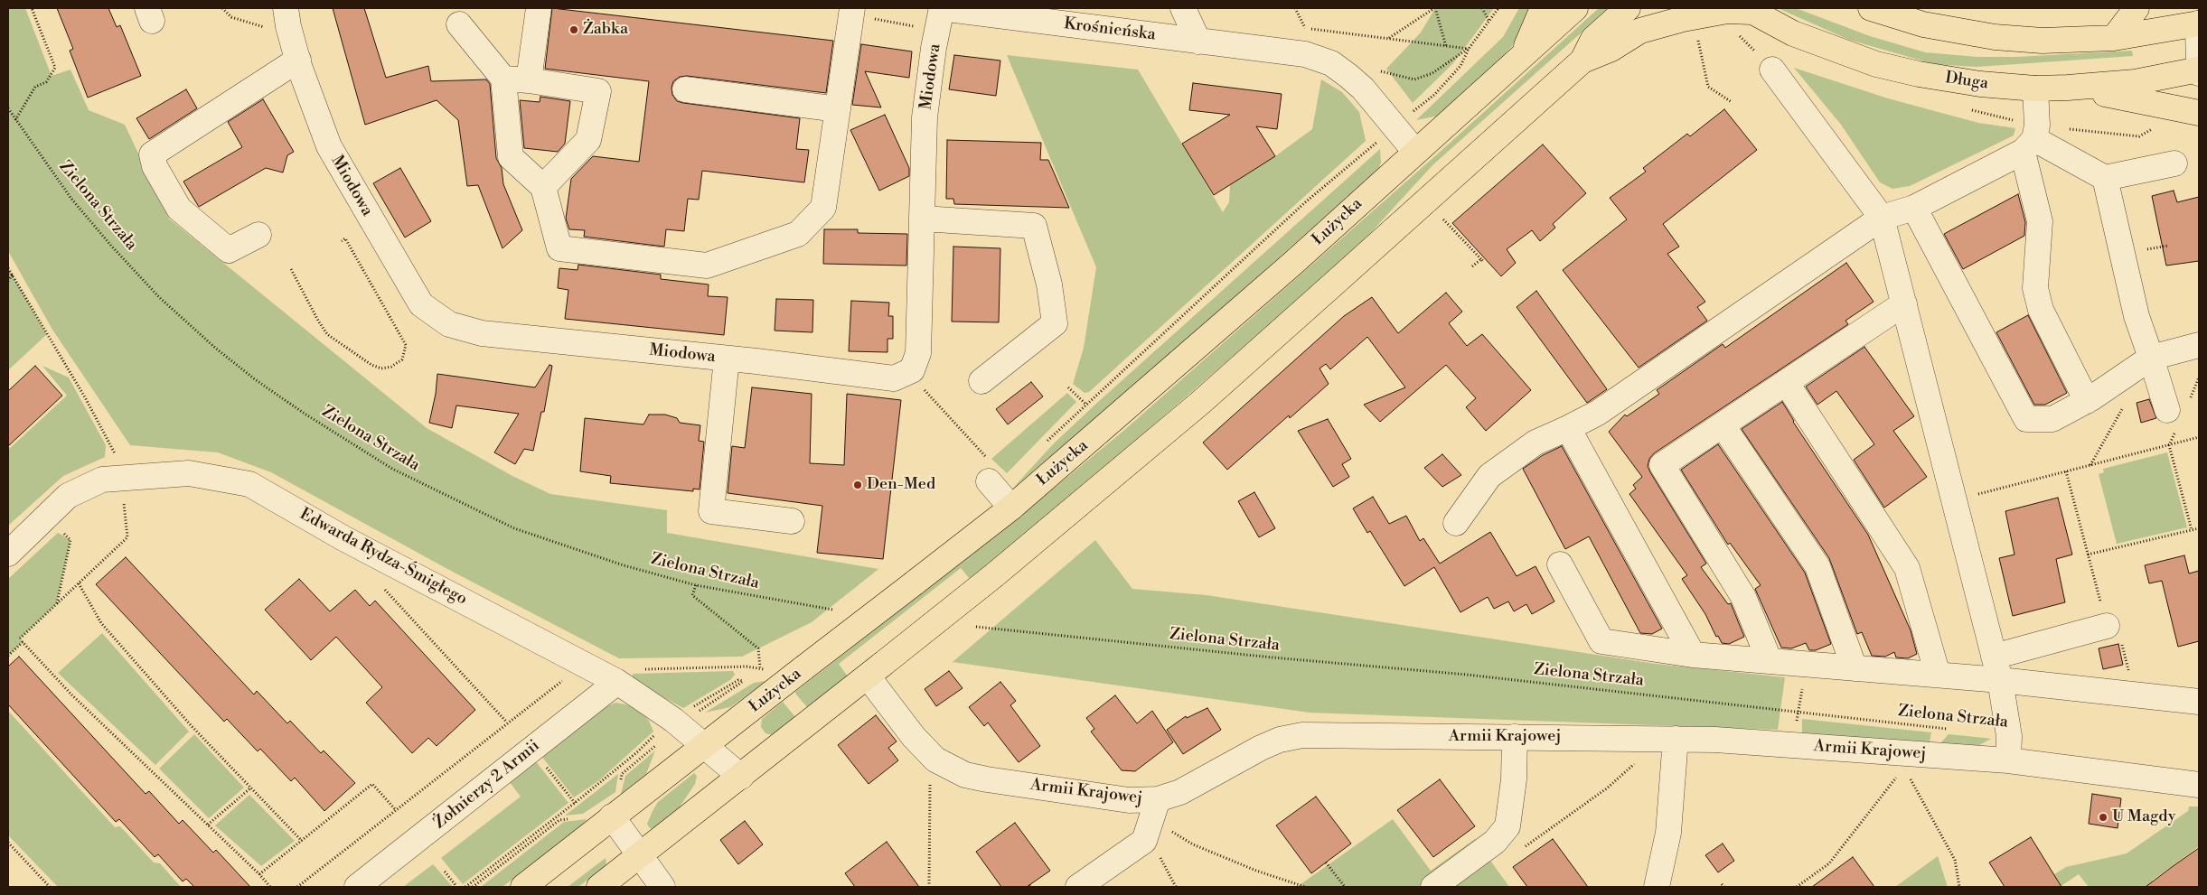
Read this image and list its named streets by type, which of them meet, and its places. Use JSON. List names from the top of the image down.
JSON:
{
  "streets": {
    "main road": ["Długa", "Łużycka"],
    "street": [
      "Krośnieńska",
      "Miodowa",
      "Edwarda Rydza-Śmigłego",
      "Armii Krajowej",
      "Żołnierzy 2 Armii"
    ],
    "path": ["Zielona Strzała"]
  },
  "crossings": [
    ["Krośnieńska", "Miodowa"],
    ["Krośnieńska", "Łużycka"],
    ["Łużycka", "Edwarda Rydza-Śmigłego"],
    ["Edwarda Rydza-Śmigłego", "Żołnierzy 2 Armii"]
  ],
  "places": ["Żabka", "Den-Med", "U Magdy"]
}
